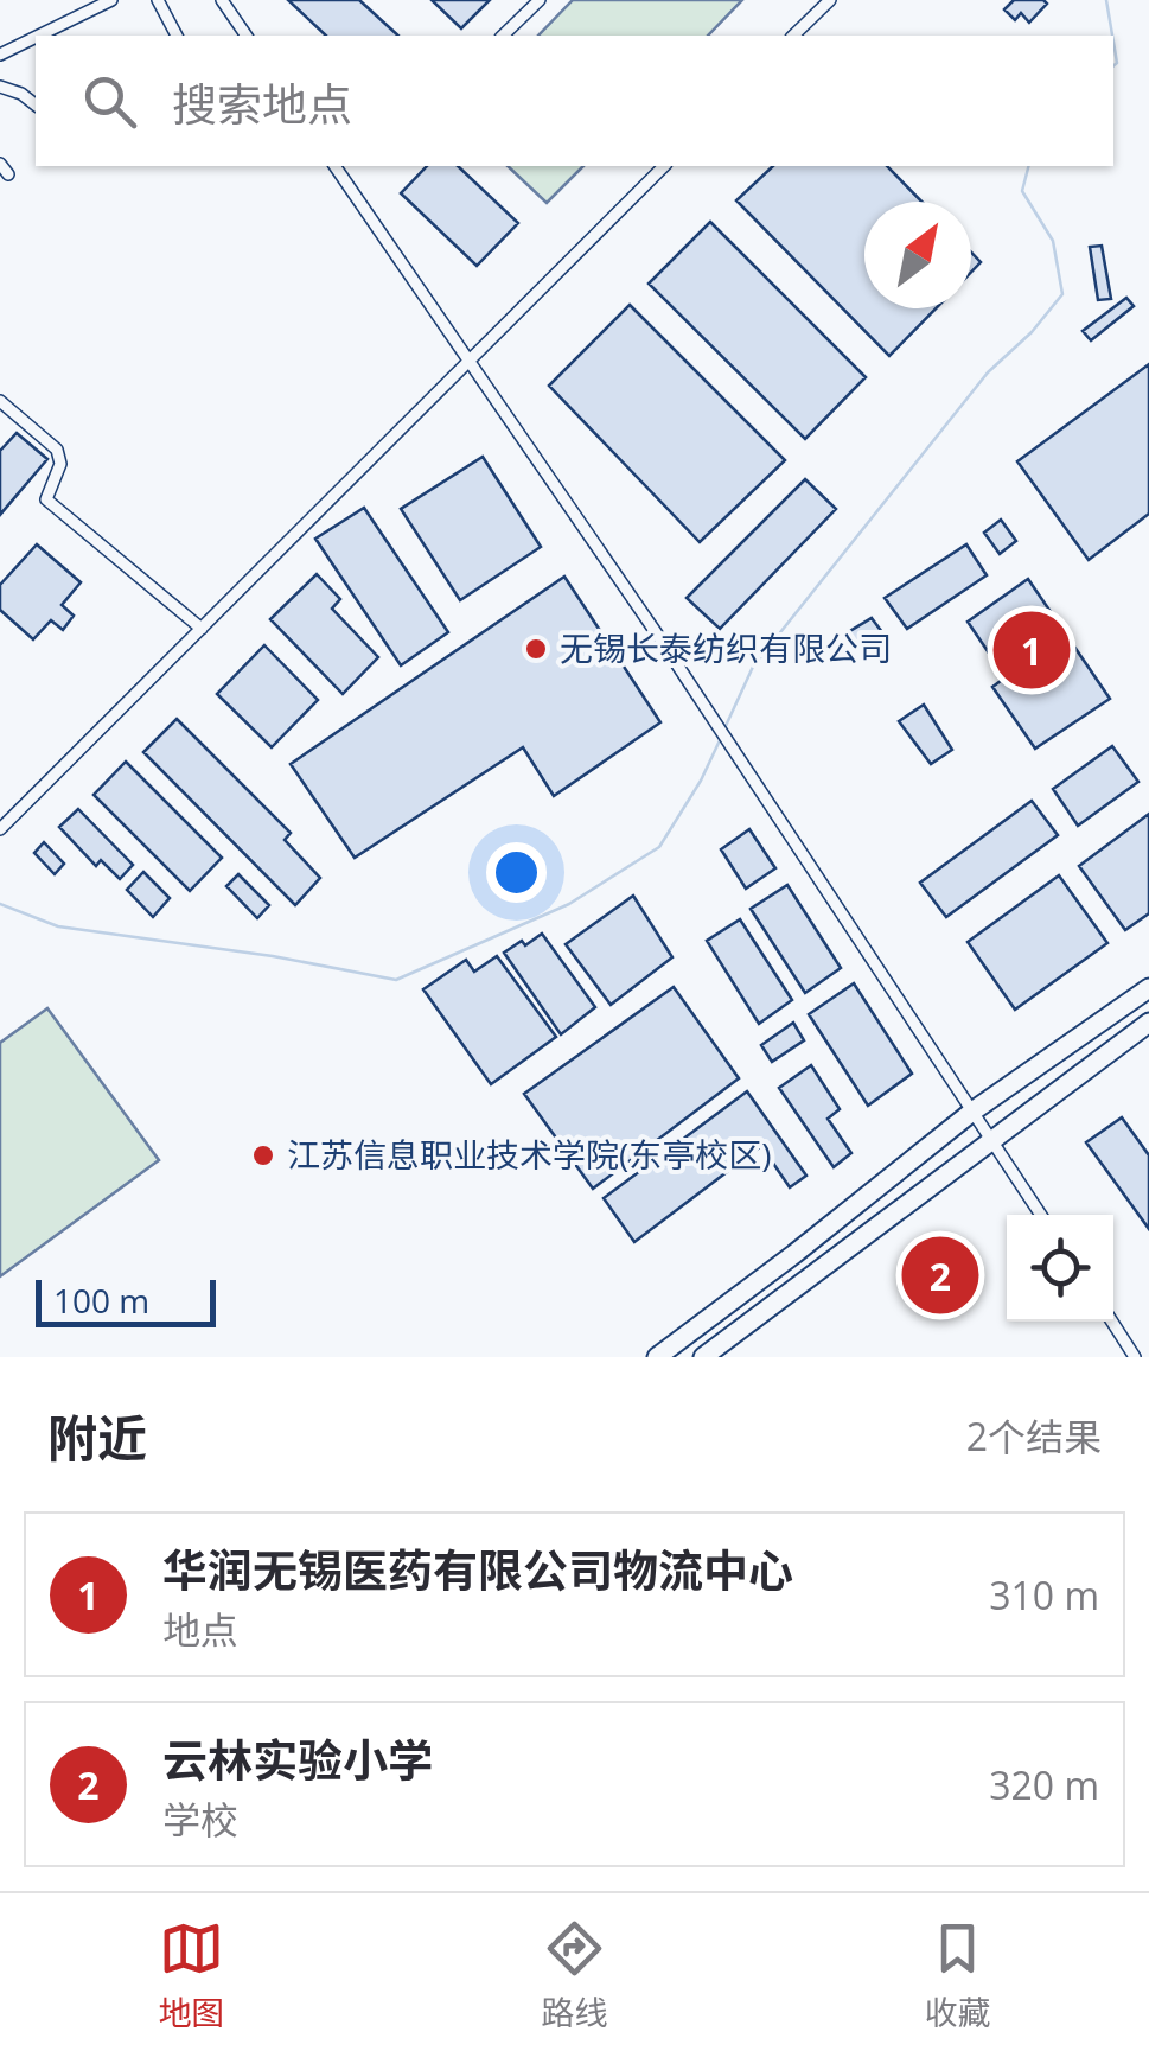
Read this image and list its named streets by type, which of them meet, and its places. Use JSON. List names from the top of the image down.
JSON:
{
  "places": ["无锡长泰纺织有限公司", "江苏信息职业技术学院(东亭校区)"],
  "scale_bar": "100 m",
  "north": "top right",
  "page": {
    "search": "搜索地点",
    "pins": ["1", "2"],
    "scale": "100 m",
    "heading": ["附近", "2个结果"],
    "list": [
      {
        "mark": "1",
        "name": "华润无锡医药有限公司物流中心",
        "note": "地点",
        "value": "310 m"
      },
      {
        "mark": "2",
        "name": "云林实验小学",
        "note": "学校",
        "value": "320 m"
      }
    ],
    "nav": ["地图", "路线", "收藏"]
  }
}
